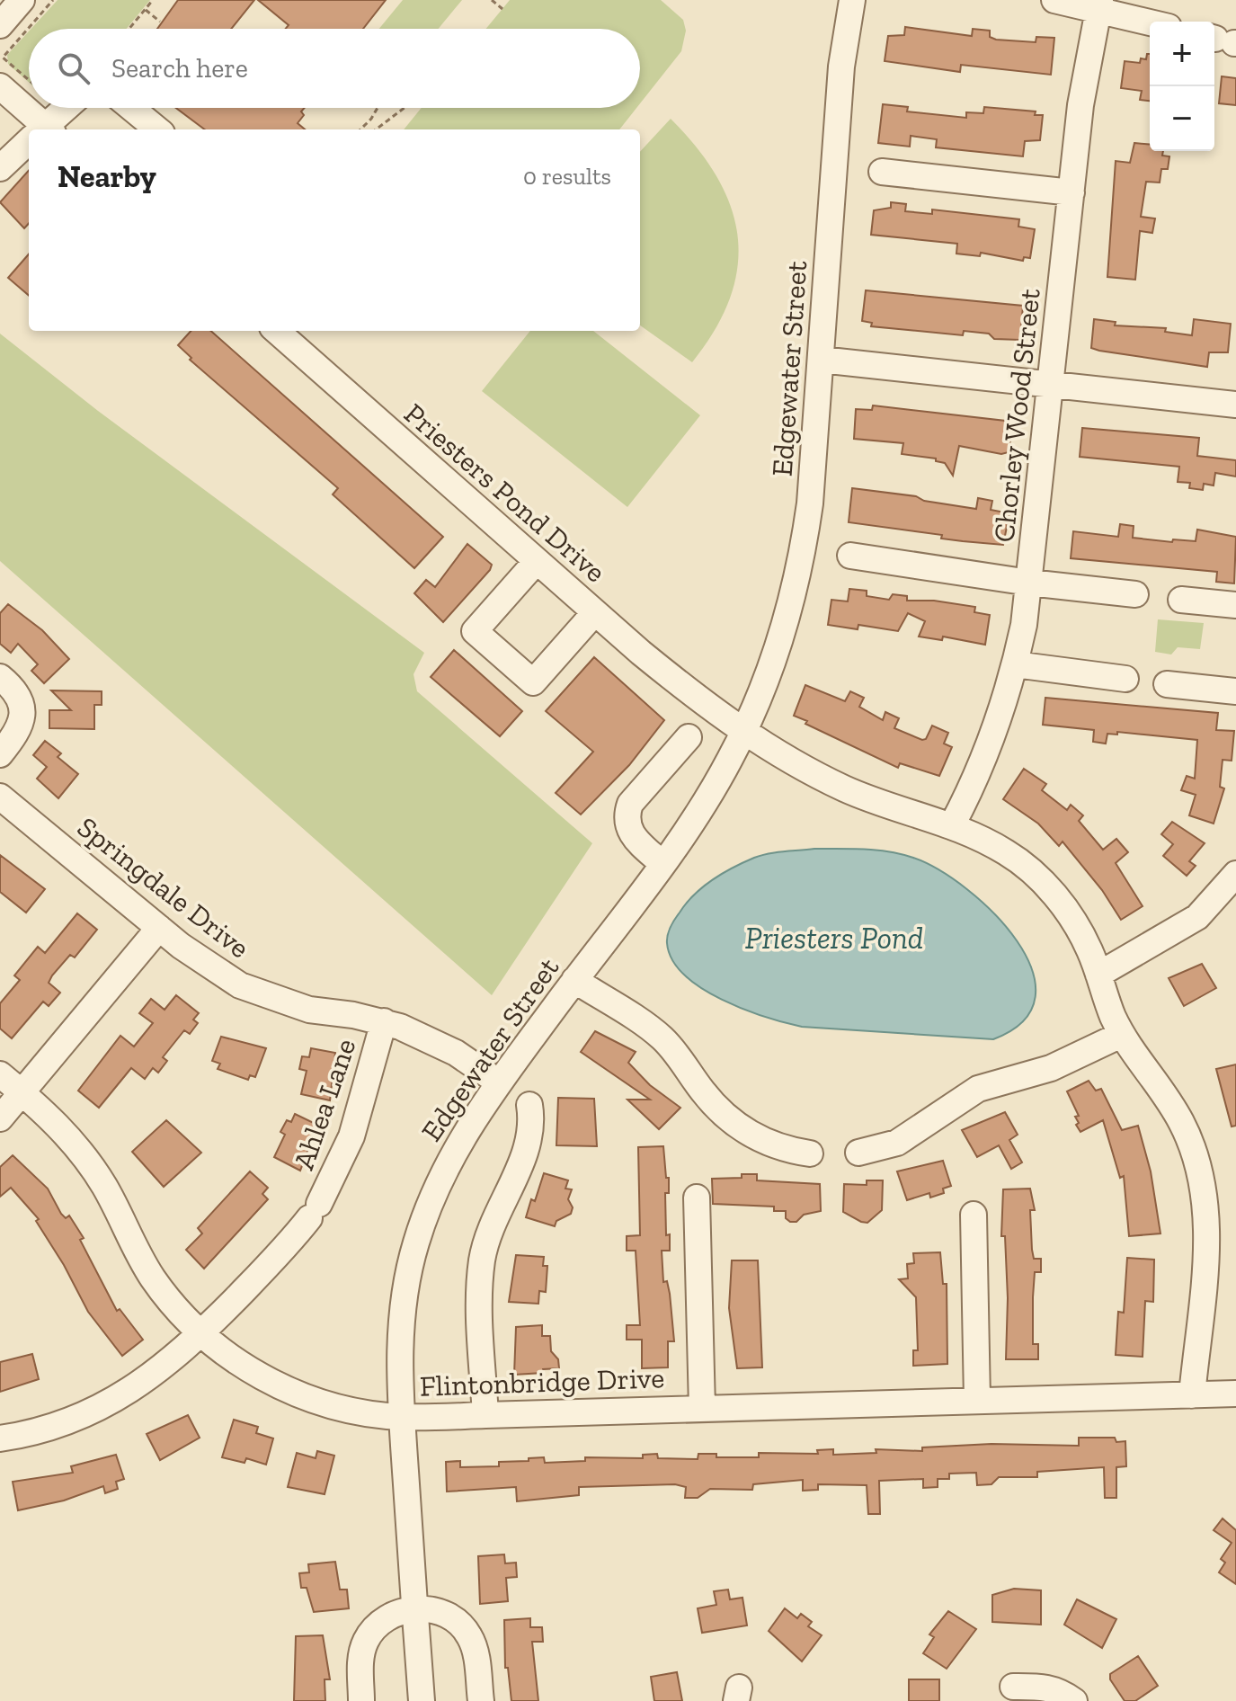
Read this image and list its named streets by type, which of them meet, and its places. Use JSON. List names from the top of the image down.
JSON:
{
  "streets": {
    "street": [
      "Edgewater Street",
      "Chorley Wood Street",
      "Priesters Pond Drive",
      "Springdale Drive",
      "Ahlea Lane",
      "Flintonbridge Drive"
    ]
  },
  "crossings": [
    ["Edgewater Street", "Priesters Pond Drive"],
    ["Edgewater Street", "Springdale Drive"],
    ["Edgewater Street", "Flintonbridge Drive"],
    ["Springdale Drive", "Ahlea Lane"],
    ["Ahlea Lane", "Flintonbridge Drive"]
  ],
  "water": ["Priesters Pond"],
  "page": {
    "map_buttons": ["+", "−"],
    "search": "Search here",
    "heading": ["Nearby", "0 results"]
  }
}
